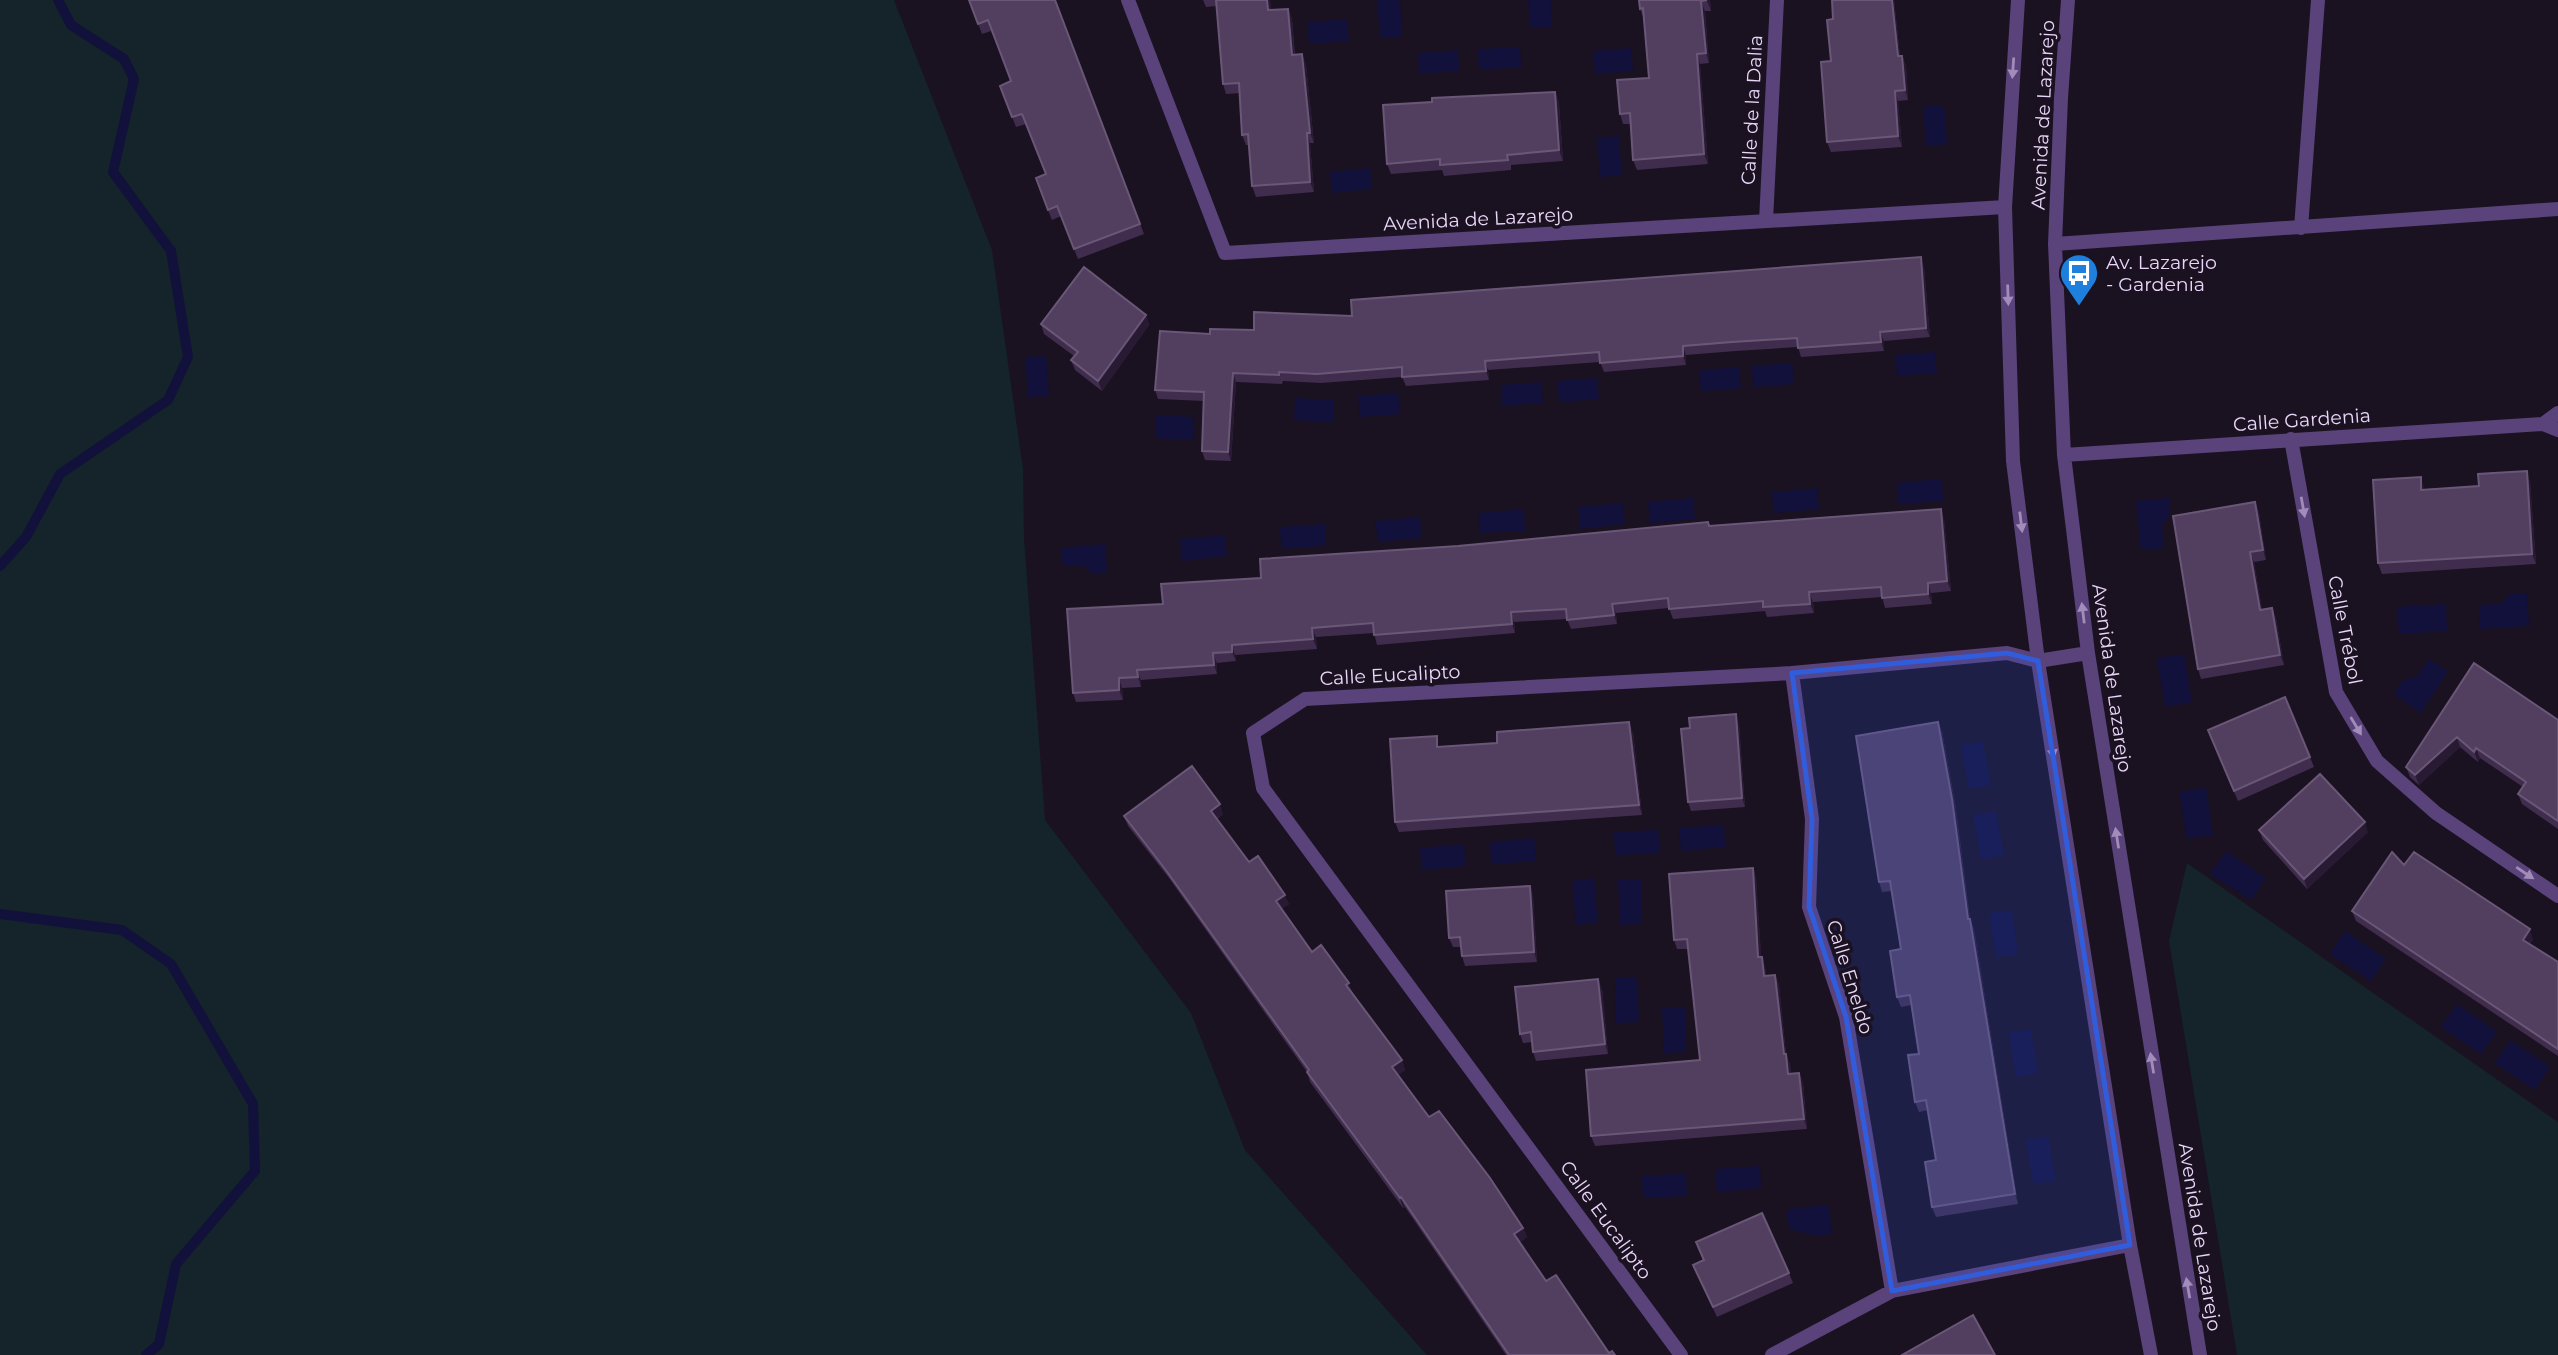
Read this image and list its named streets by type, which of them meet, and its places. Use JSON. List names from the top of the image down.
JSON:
{
  "streets": {
    "street": [
      "Calle de la Dalia",
      "Avenida de Lazarejo",
      "Calle Gardenia",
      "Calle Trébol",
      "Calle Eucalipto",
      "Calle Eneldo"
    ]
  },
  "crossings": [
    ["Calle de la Dalia", "Avenida de Lazarejo"],
    ["Avenida de Lazarejo", "Calle Gardenia"],
    ["Avenida de Lazarejo", "Calle Eucalipto"],
    ["Calle Gardenia", "Calle Trébol"],
    ["Calle Eucalipto", "Calle Eneldo"]
  ],
  "one_way": ["Calle Trébol"],
  "places": {
    "bus stop": ["Av. Lazarejo - Gardenia"]
  }
}
